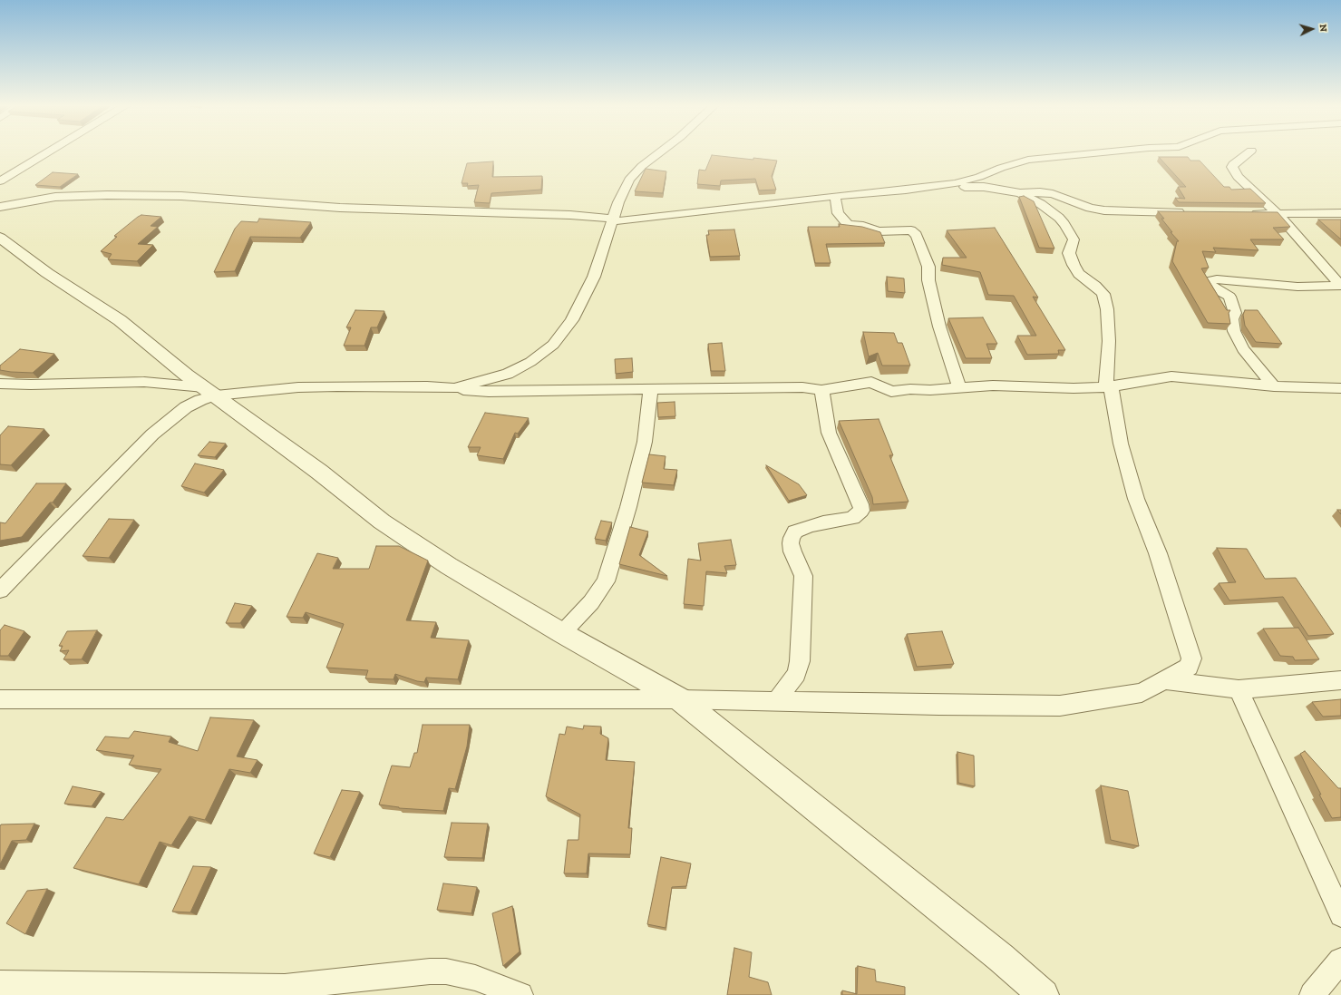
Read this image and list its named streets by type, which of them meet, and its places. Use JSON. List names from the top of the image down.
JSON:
{
  "north": "right"
}
